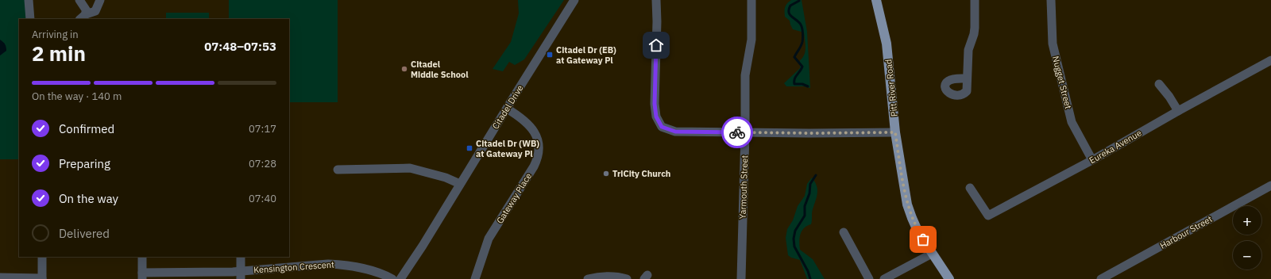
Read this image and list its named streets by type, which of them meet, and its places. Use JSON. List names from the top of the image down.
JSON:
{
  "streets": {
    "main road": ["Pitt River Road"],
    "street": [
      "Nugget Street",
      "Citadel Drive",
      "Eureka Avenue",
      "Yarmouth Street",
      "Gateway Place",
      "Harbour Street",
      "Kensington Crescent"
    ]
  },
  "crossings": [
    ["Nugget Street", "Eureka Avenue"],
    ["Citadel Drive", "Gateway Place"]
  ],
  "places": {
    "transit": ["Citadel Dr (EB) at Gateway Pl", "Citadel Dr (WB) at Gateway Pl"],
    "other": ["Citadel Middle School", "TriCity Church"]
  },
  "page": {
    "heading": ["2 min", "Arriving in", "07:48–07:53"],
    "bar": "On the way · 140 m",
    "list": [
      ["Confirmed", "07:17"],
      ["Preparing", "07:28"],
      ["On the way", "07:40"],
      "Delivered"
    ],
    "map_buttons": ["+", "−"]
  }
}
